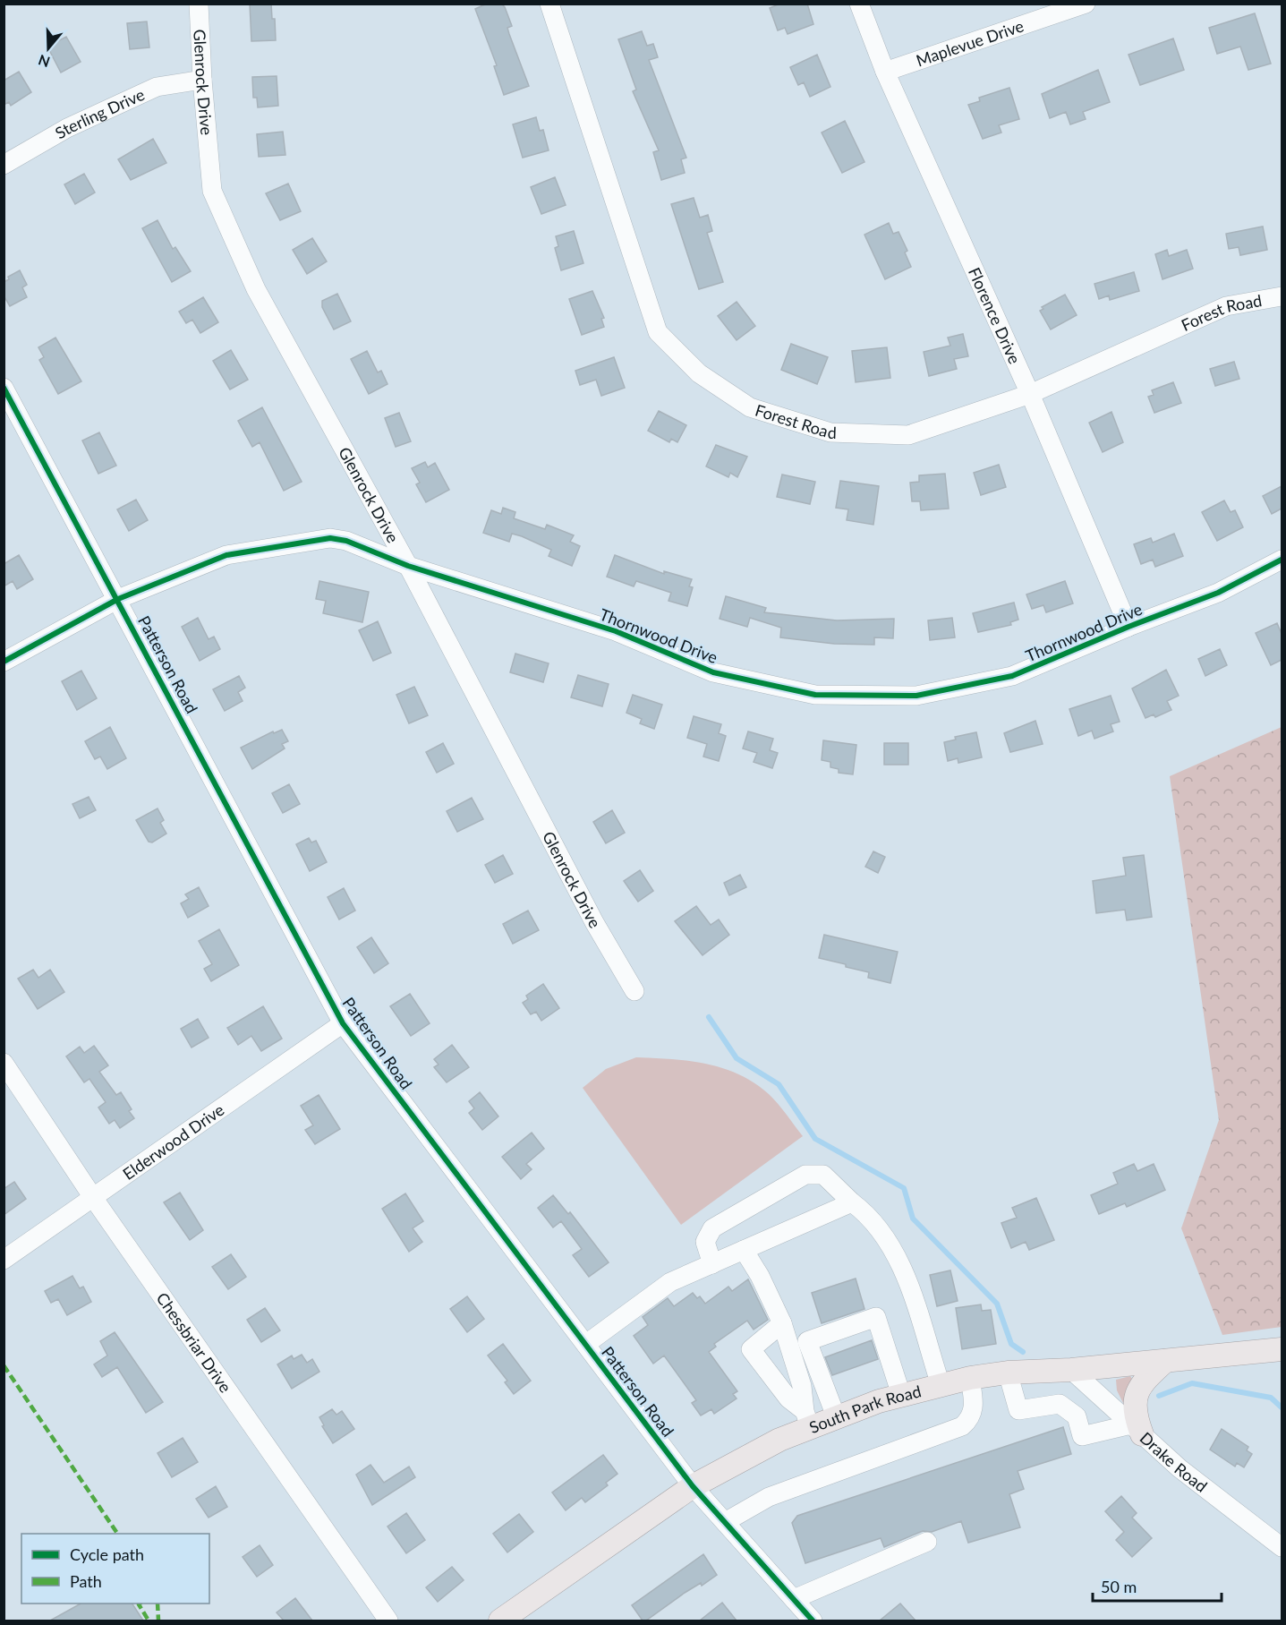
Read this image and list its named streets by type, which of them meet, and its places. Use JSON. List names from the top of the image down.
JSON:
{
  "streets": {
    "main road": ["South Park Road"],
    "street": [
      "Maplevue Drive",
      "Glenrock Drive",
      "Sterling Drive",
      "Forest Road",
      "Florence Drive",
      "Thornwood Drive",
      "Patterson Road",
      "Elderwood Drive",
      "Chessbriar Drive",
      "Drake Road"
    ]
  },
  "crossings": [
    ["Maplevue Drive", "Florence Drive"],
    ["Glenrock Drive", "Sterling Drive"],
    ["Glenrock Drive", "Thornwood Drive"],
    ["Forest Road", "Florence Drive"],
    ["Florence Drive", "Thornwood Drive"],
    ["Thornwood Drive", "Patterson Road"],
    ["Patterson Road", "Elderwood Drive"],
    ["Patterson Road", "South Park Road"],
    ["Elderwood Drive", "Chessbriar Drive"],
    ["South Park Road", "Drake Road"]
  ],
  "legend": ["Cycle path", "Path"],
  "scale_bar": "50 m",
  "north": "bottom"
}
